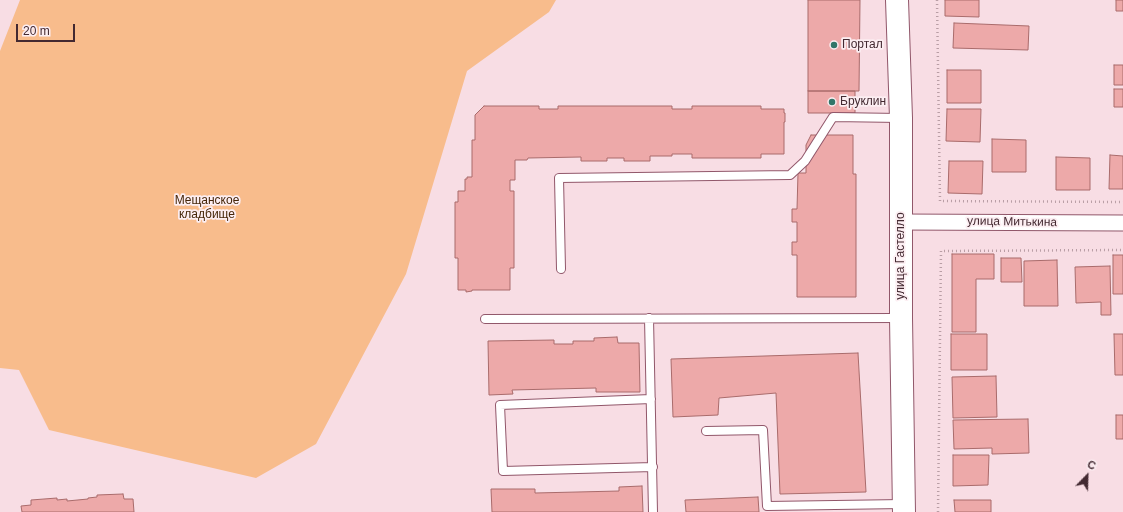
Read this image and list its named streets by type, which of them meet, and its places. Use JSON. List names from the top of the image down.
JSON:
{
  "streets": {
    "street": ["улица Митькина", "улица Гастелло"]
  },
  "crossings": [
    ["улица Митькина", "улица Гастелло"]
  ],
  "parks": ["Мещанское кладбище"],
  "places": ["Портал", "Бруклин"],
  "scale_bar": "20 m",
  "north": "top right"
}
